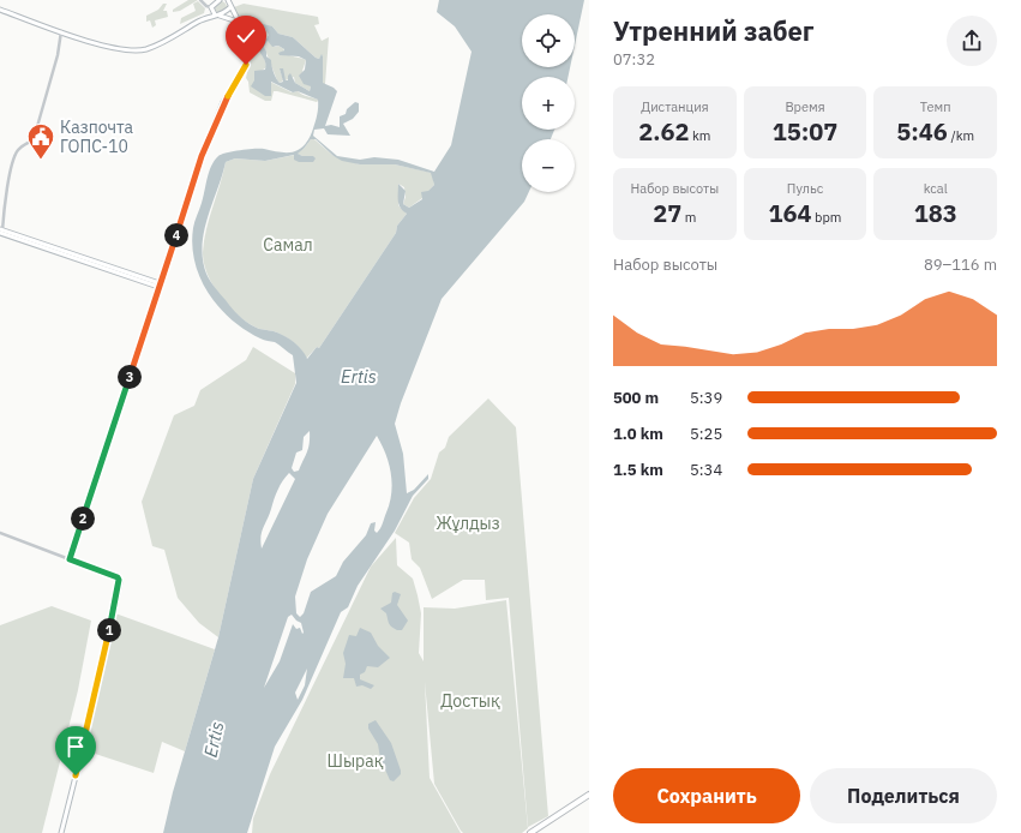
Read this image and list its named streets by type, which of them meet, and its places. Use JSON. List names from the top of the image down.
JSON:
{
  "water": ["Ertis"],
  "parks": [
    "Самал",
    "Жұлдыз",
    "Достық",
    "Шырақ"
  ],
  "places": {
    "public building": ["Казпочта ГОПС-10"]
  },
  "page": {
    "heading": ["Утренний забег", "07:32"],
    "map_buttons": ["+", "−"],
    "stats": [
      ["Дистанция", "2.62 km"],
      ["Время", "15:07"],
      ["Темп", "5:46 /km"],
      ["Набор высоты", "27 m"],
      ["Пульс", "164 bpm"],
      ["kcal", "183"]
    ],
    "pins": [
      "4",
      "3",
      "2",
      "1"
    ],
    "chart": ["Набор высоты", "89–116 m"],
    "list": [
      {
        "name": "500 m",
        "note": "5:39"
      },
      {
        "name": "1.0 km",
        "note": "5:25"
      },
      {
        "name": "1.5 km",
        "note": "5:34"
      }
    ],
    "buttons": ["Сохранить", "Поделиться"]
  }
}
